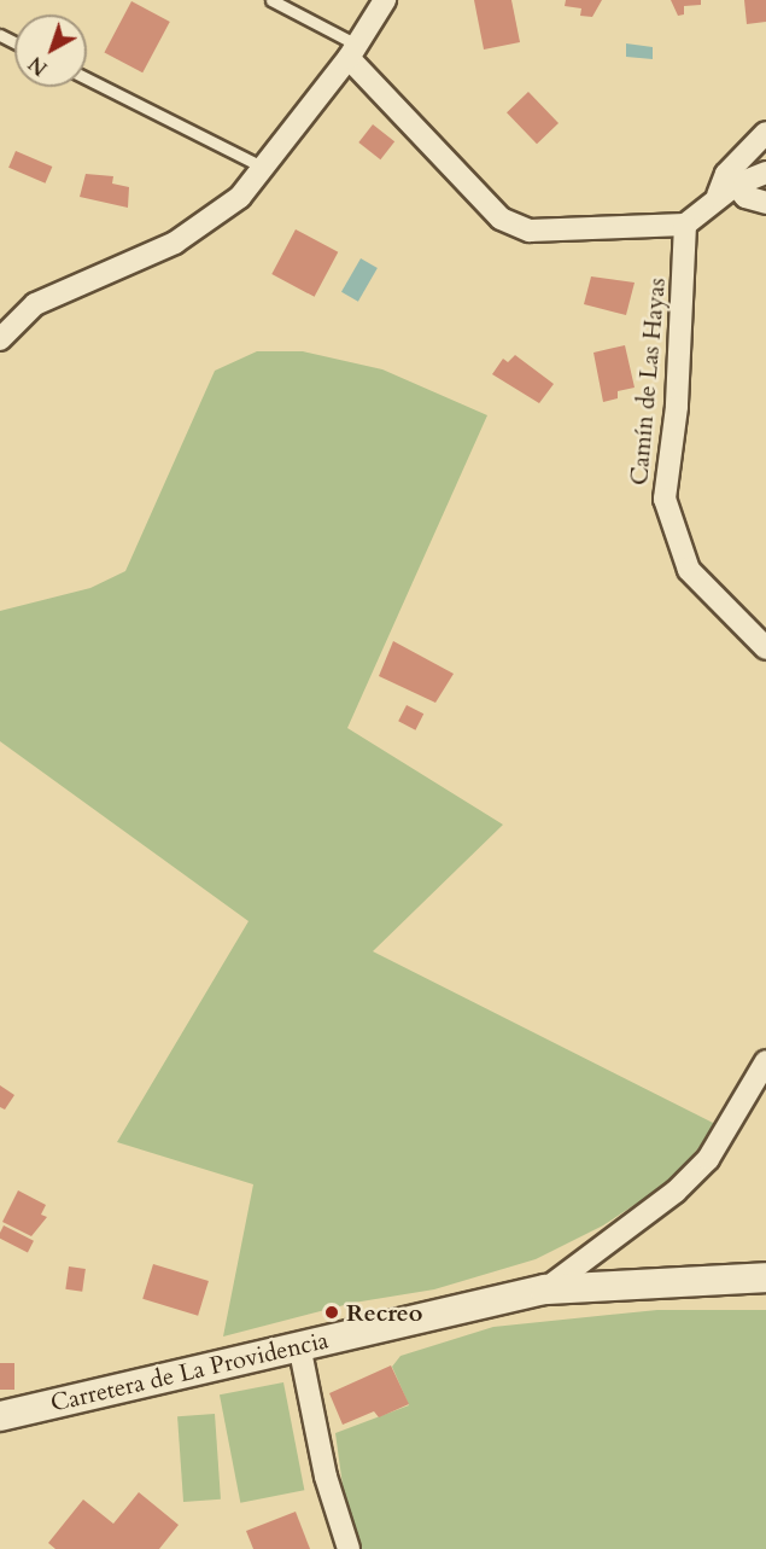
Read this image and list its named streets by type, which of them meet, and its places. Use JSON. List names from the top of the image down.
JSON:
{
  "streets": {
    "street": ["Camín de Las Hayas", "Carretera de La Providencia"]
  },
  "places": ["Recreo"],
  "north": "bottom left"
}
